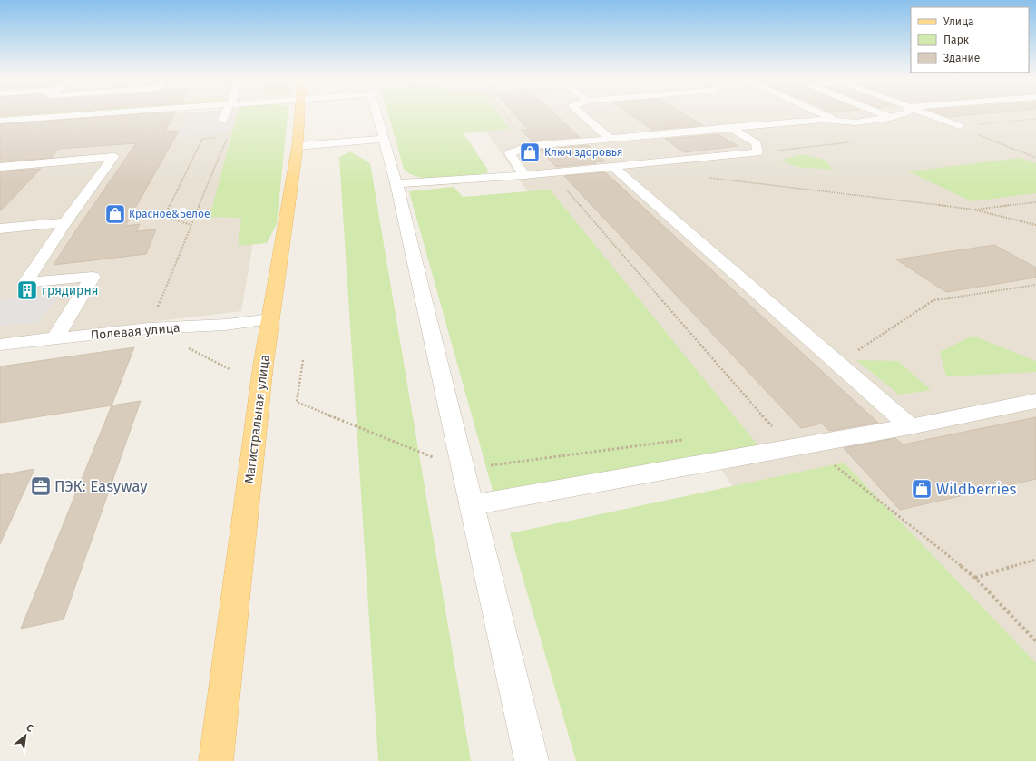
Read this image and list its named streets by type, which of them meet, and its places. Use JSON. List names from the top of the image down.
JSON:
{
  "streets": {
    "main road": ["Магистральная улица"],
    "street": ["Полевая улица"]
  },
  "crossings": [
    ["Полевая улица", "Магистральная улица"]
  ],
  "places": {
    "shop": ["Ключ здоровья", "Красное&Белое", "Wildberries"],
    "building": ["грядирня"],
    "office": ["ПЭК: Easyway"]
  },
  "legend": ["Улица", "Парк", "Здание"],
  "north": "top right"
}
